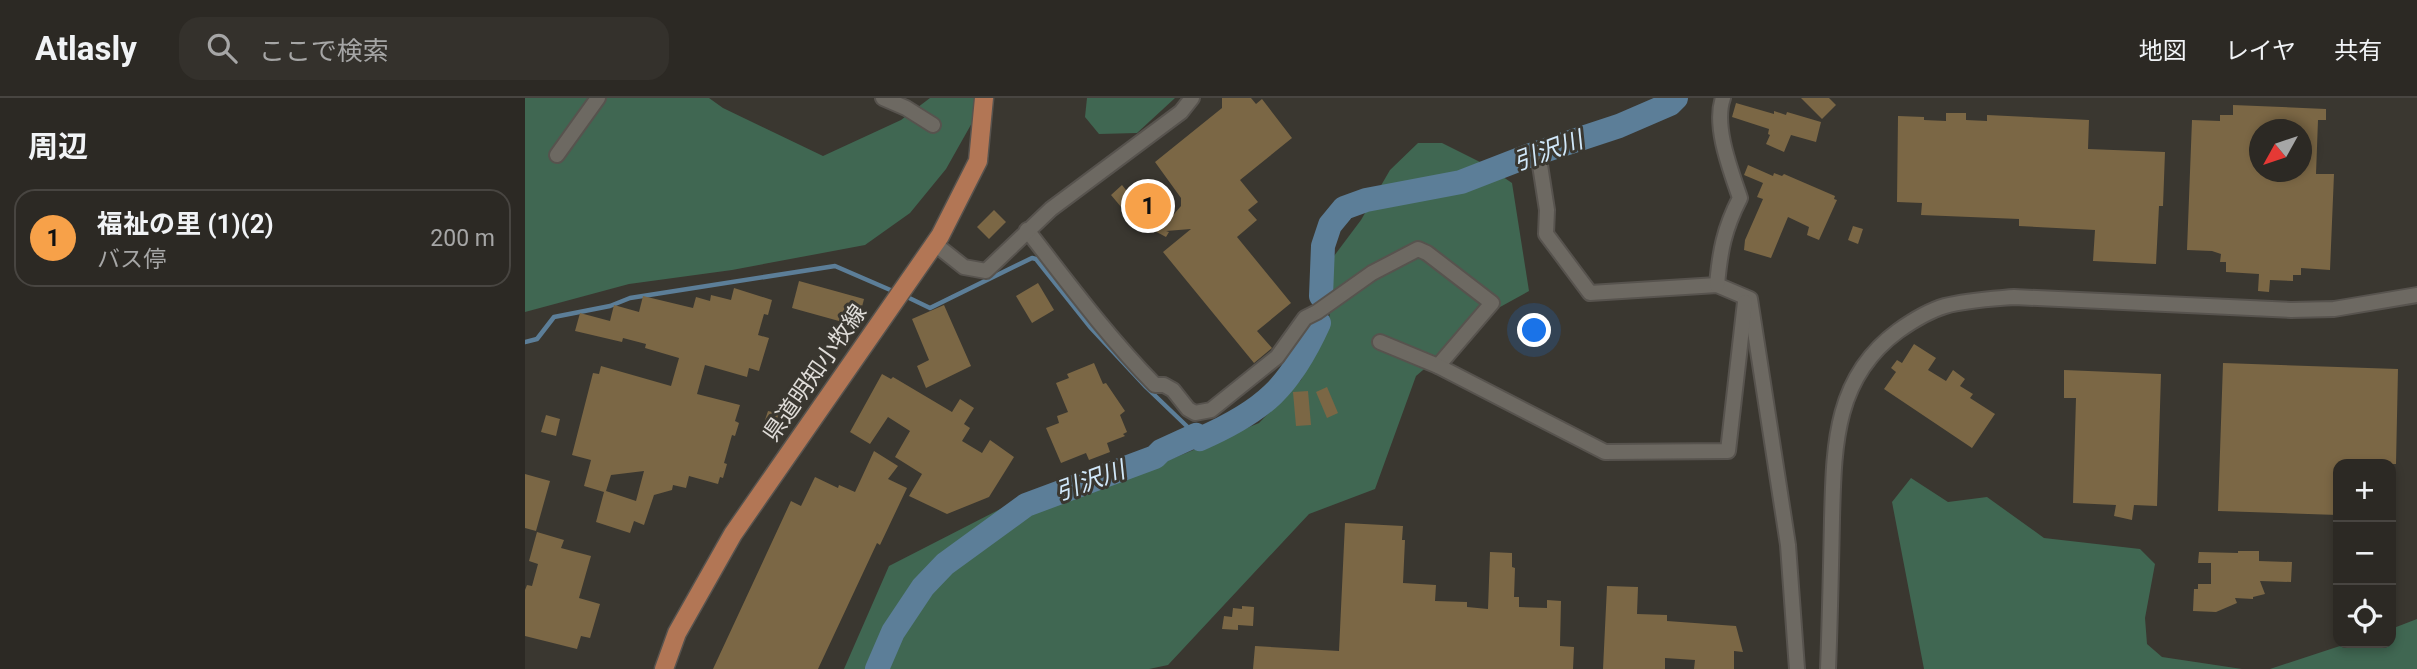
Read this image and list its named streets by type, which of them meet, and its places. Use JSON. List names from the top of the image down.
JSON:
{
  "streets": {
    "main road": ["県道明知小牧線"]
  },
  "water": ["引沢川"],
  "north": "bottom left",
  "page": {
    "header": "Atlasly",
    "search": "ここで検索",
    "nav": ["地図", "レイヤ", "共有"],
    "heading": "周辺",
    "pins": "1",
    "list": [
      {
        "mark": "1",
        "name": "福祉の里 (1)(2)",
        "note": "バス停",
        "value": "200 m"
      }
    ],
    "map_buttons": ["+", "−"]
  }
}
